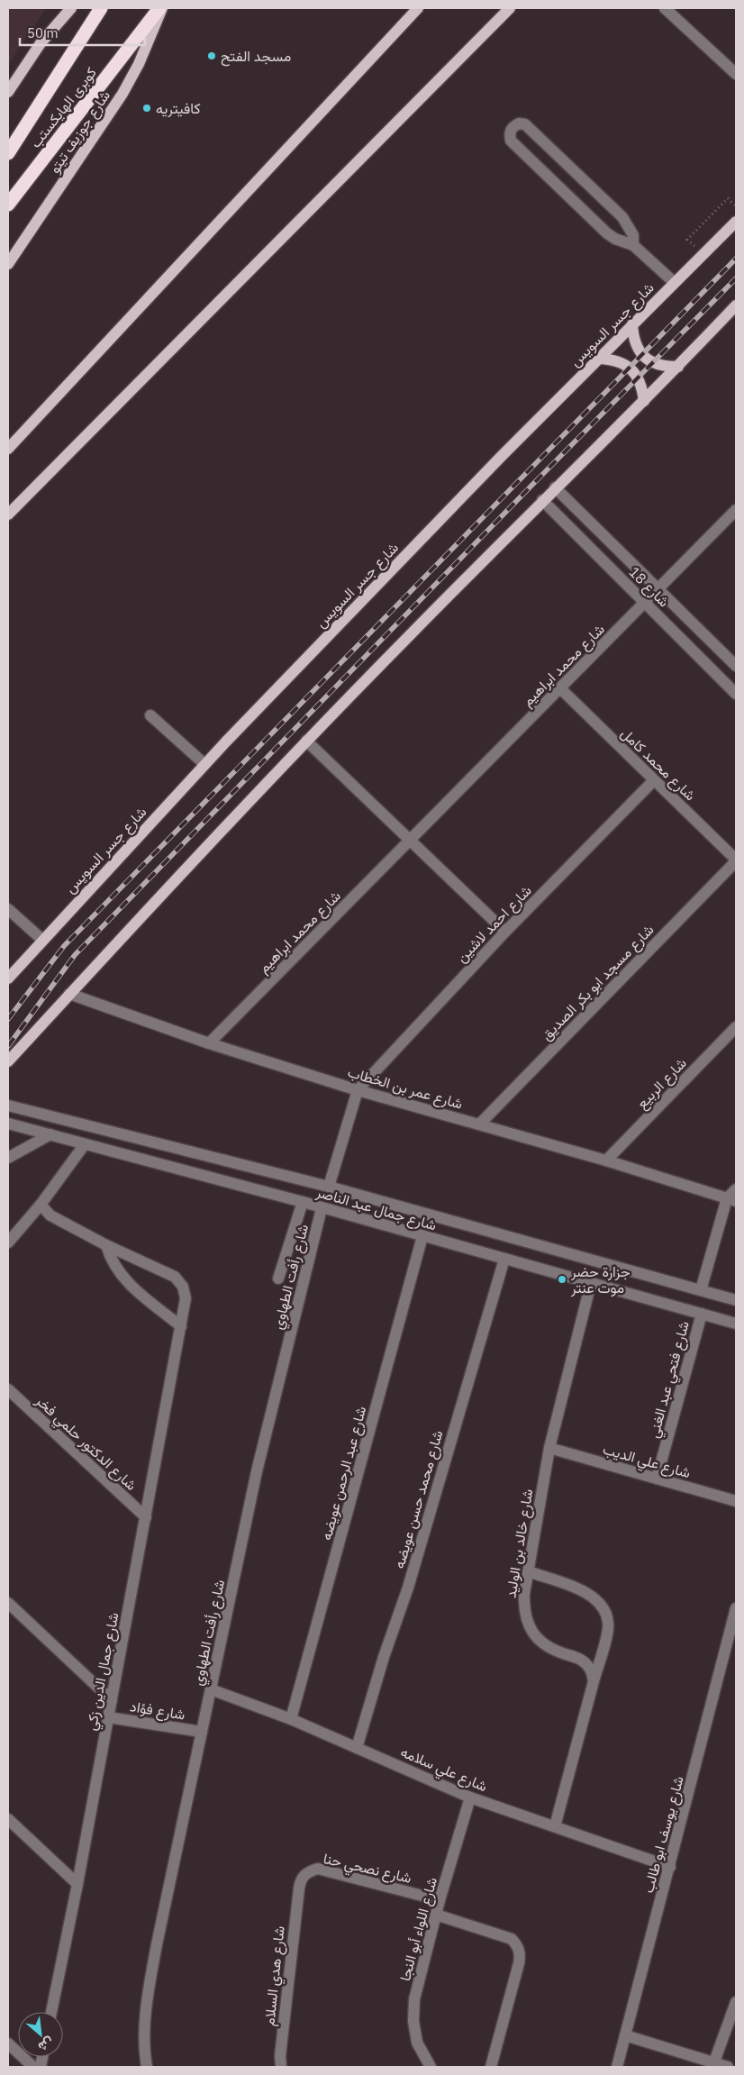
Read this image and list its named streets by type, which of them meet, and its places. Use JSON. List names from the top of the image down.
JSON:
{
  "streets": {
    "highway": ["كوبرى الهايكستب"],
    "main road": ["شارع جوزيف تيتو", "شارع جسر السويس"],
    "street": [
      "شارع 18",
      "شارع محمد ابراهيم",
      "شارع محمد كامل",
      "شارع احمد لاشين",
      "شارع مسجد ابو بكر الصديق",
      "شارع الربيع",
      "شارع عمر بن الخطاب",
      "شارع جمال عبد الناصر",
      "شارع رأفت الطهاوي",
      "شارع فتحي عبد الغني",
      "شارع الدكتور حلمي فخر",
      "شارع علي الديب",
      "شارع عبد الرحمن عويضه",
      "شارع محمد حسن عويضه",
      "شارع خالد بن الوليد",
      "شارع جمال الدين زكي",
      "شارع فؤاد",
      "شارع علي سلامه",
      "شارع يوسف ابو طالب",
      "شارع نصحي حنا",
      "شارع اللواء أبو النجا",
      "شارع هدي السلام"
    ]
  },
  "crossings": [
    ["كوبرى الهايكستب", "شارع جوزيف تيتو"],
    ["شارع 18", "شارع محمد ابراهيم"],
    ["شارع محمد ابراهيم", "شارع محمد كامل"],
    ["شارع محمد ابراهيم", "شارع عمر بن الخطاب"],
    ["شارع محمد كامل", "شارع احمد لاشين"],
    ["شارع محمد كامل", "شارع مسجد ابو بكر الصديق"],
    ["شارع احمد لاشين", "شارع عمر بن الخطاب"],
    ["شارع مسجد ابو بكر الصديق", "شارع عمر بن الخطاب"],
    ["شارع الربيع", "شارع عمر بن الخطاب"],
    ["شارع جمال عبد الناصر", "شارع رأفت الطهاوي"],
    ["شارع جمال عبد الناصر", "شارع فتحي عبد الغني"],
    ["شارع جمال عبد الناصر", "شارع عبد الرحمن عويضه"],
    ["شارع جمال عبد الناصر", "شارع محمد حسن عويضه"],
    ["شارع جمال عبد الناصر", "شارع خالد بن الوليد"],
    ["شارع رأفت الطهاوي", "شارع فؤاد"],
    ["شارع رأفت الطهاوي", "شارع علي سلامه"],
    ["شارع فتحي عبد الغني", "شارع علي الديب"],
    ["شارع الدكتور حلمي فخر", "شارع جمال الدين زكي"],
    ["شارع علي الديب", "شارع خالد بن الوليد"],
    ["شارع عبد الرحمن عويضه", "شارع علي سلامه"],
    ["شارع محمد حسن عويضه", "شارع علي سلامه"],
    ["شارع جمال الدين زكي", "شارع فؤاد"],
    ["شارع علي سلامه", "شارع يوسف ابو طالب"],
    ["شارع علي سلامه", "شارع اللواء أبو النجا"],
    ["شارع نصحي حنا", "شارع اللواء أبو النجا"],
    ["شارع نصحي حنا", "شارع هدي السلام"]
  ],
  "places": ["مسجد الفتح", "كافيتريه", "جزارة حضر موت عنتر"],
  "scale_bar": "50 m",
  "north": "bottom right"
}
